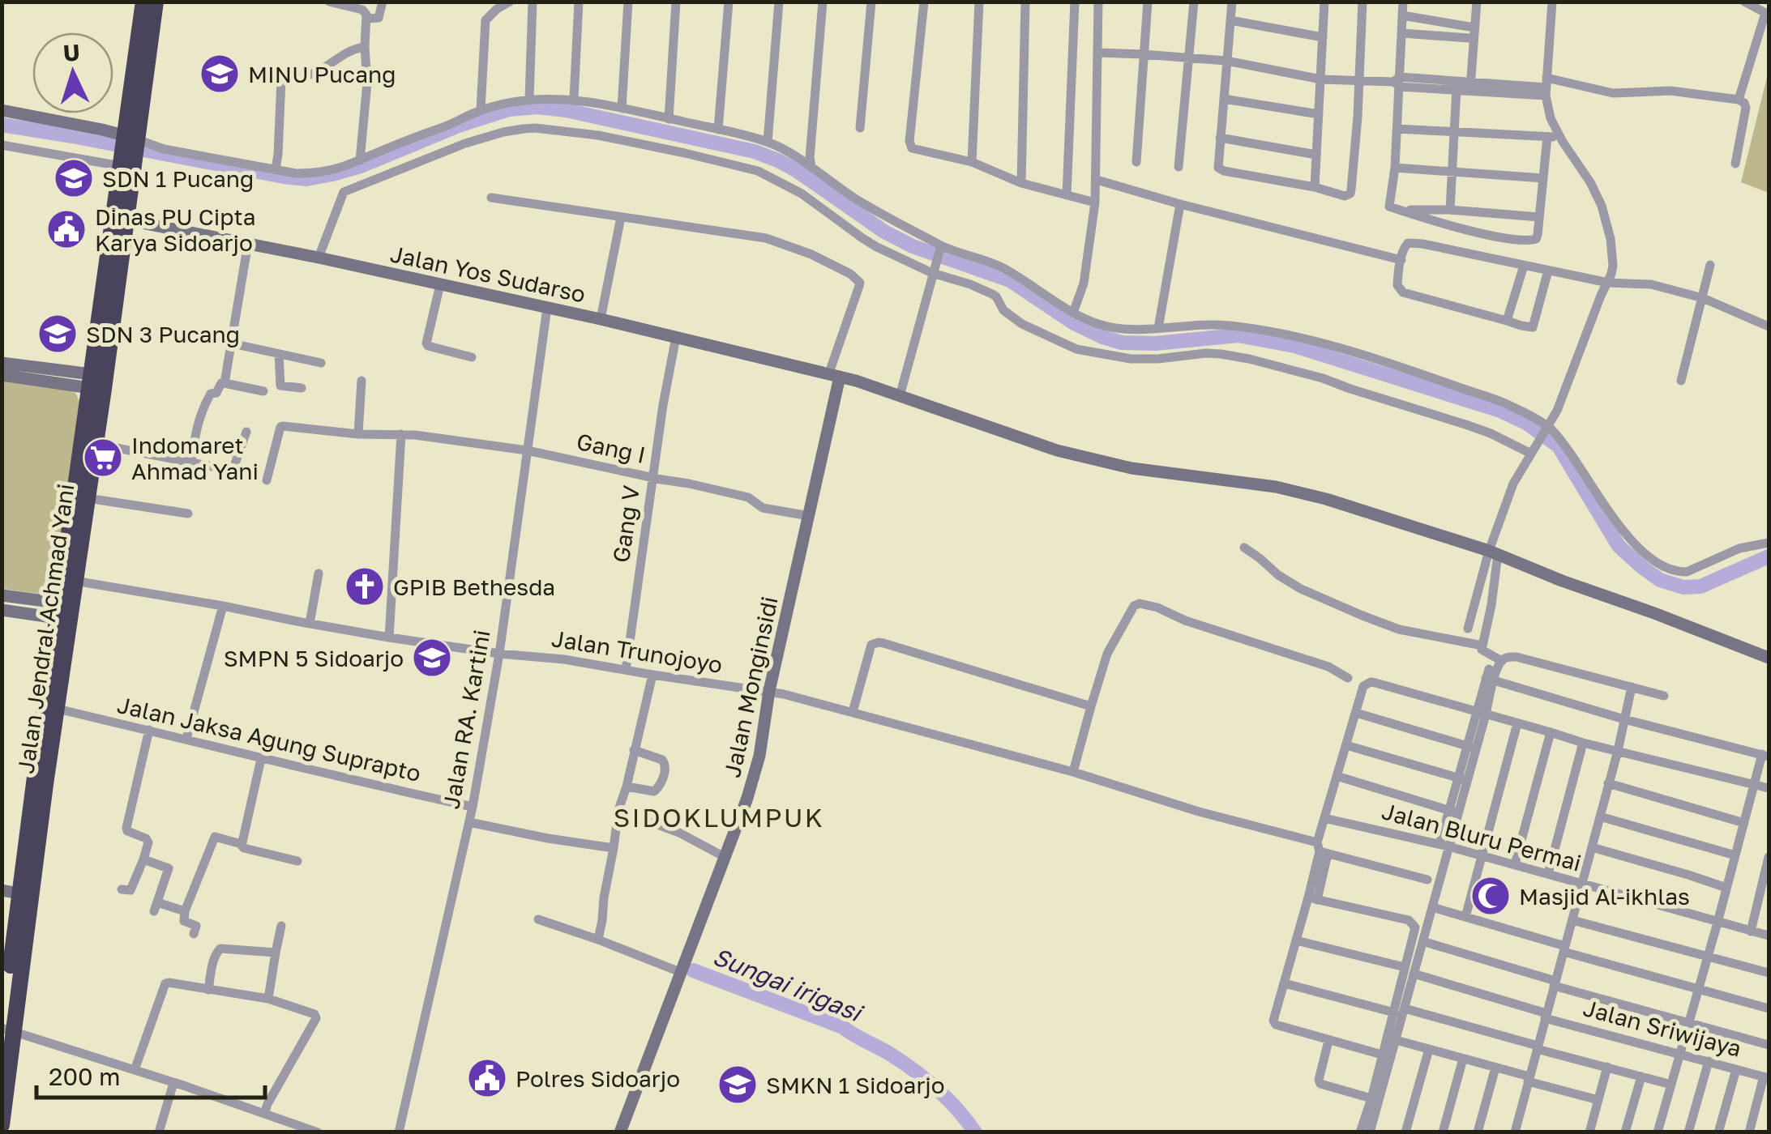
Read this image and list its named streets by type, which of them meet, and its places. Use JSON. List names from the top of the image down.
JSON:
{
  "streets": {
    "highway": ["Jalan Jendral Achmad Yani"],
    "main road": ["Jalan Yos Sudarso", "Jalan Monginsidi"],
    "street": [
      "Gang I",
      "Gang V",
      "Jalan Trunojoyo",
      "Jalan RA. Kartini",
      "Jalan Jaksa Agung Suprapto",
      "Jalan Bluru Permai",
      "Jalan Sriwijaya"
    ]
  },
  "crossings": [
    ["Jalan Yos Sudarso", "Gang V"],
    ["Jalan Yos Sudarso", "Jalan Jendral Achmad Yani"],
    ["Jalan Yos Sudarso", "Jalan Monginsidi"],
    ["Jalan Yos Sudarso", "Jalan RA. Kartini"],
    ["Gang I", "Gang V"],
    ["Gang I", "Jalan Monginsidi"],
    ["Gang I", "Jalan RA. Kartini"],
    ["Gang V", "Jalan Trunojoyo"],
    ["Jalan Jendral Achmad Yani", "Jalan Trunojoyo"],
    ["Jalan Jendral Achmad Yani", "Jalan Jaksa Agung Suprapto"],
    ["Jalan Trunojoyo", "Jalan Monginsidi"],
    ["Jalan Trunojoyo", "Jalan RA. Kartini"],
    ["Jalan RA. Kartini", "Jalan Jaksa Agung Suprapto"]
  ],
  "districts": ["SIDOKLUMPUK"],
  "water": ["Sungai irigasi"],
  "places": {
    "school or university": [
      "MINU Pucang",
      "SDN 1 Pucang",
      "SDN 3 Pucang",
      "SMPN 5 Sidoarjo",
      "SMKN 1 Sidoarjo"
    ],
    "public building": ["Dinas PU Cipta Karya Sidoarjo", "Polres Sidoarjo"],
    "supermarket": ["Indomaret Ahmad Yani"],
    "church": ["GPIB Bethesda"],
    "mosque": ["Masjid Al-ikhlas"]
  },
  "scale_bar": "200 m",
  "north": "top"
}
